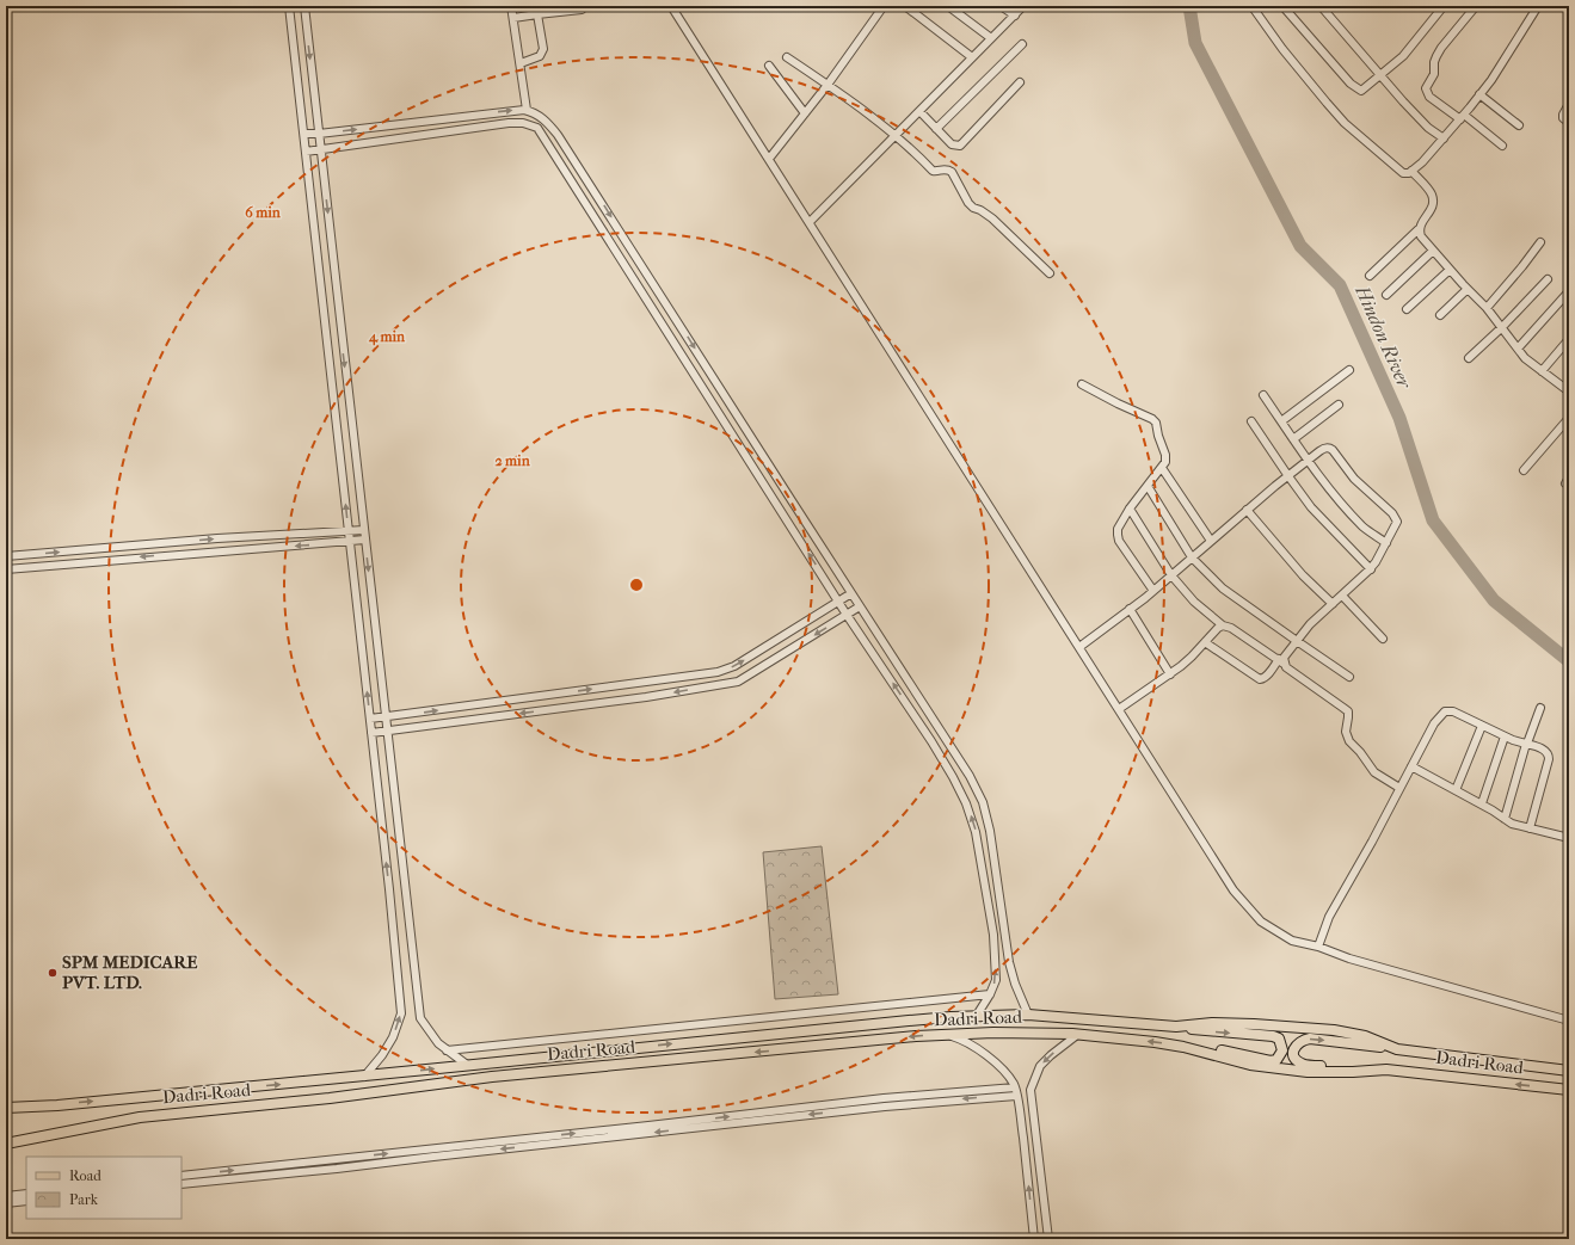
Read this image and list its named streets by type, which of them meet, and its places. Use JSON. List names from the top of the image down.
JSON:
{
  "streets": {
    "main road": ["Dadri Road"]
  },
  "water": ["Hindon River"],
  "places": ["SPM MEDICARE PVT. LTD."],
  "legend": ["Road", "Park"],
  "rings": ["6 min", "4 min", "2 min"]
}
